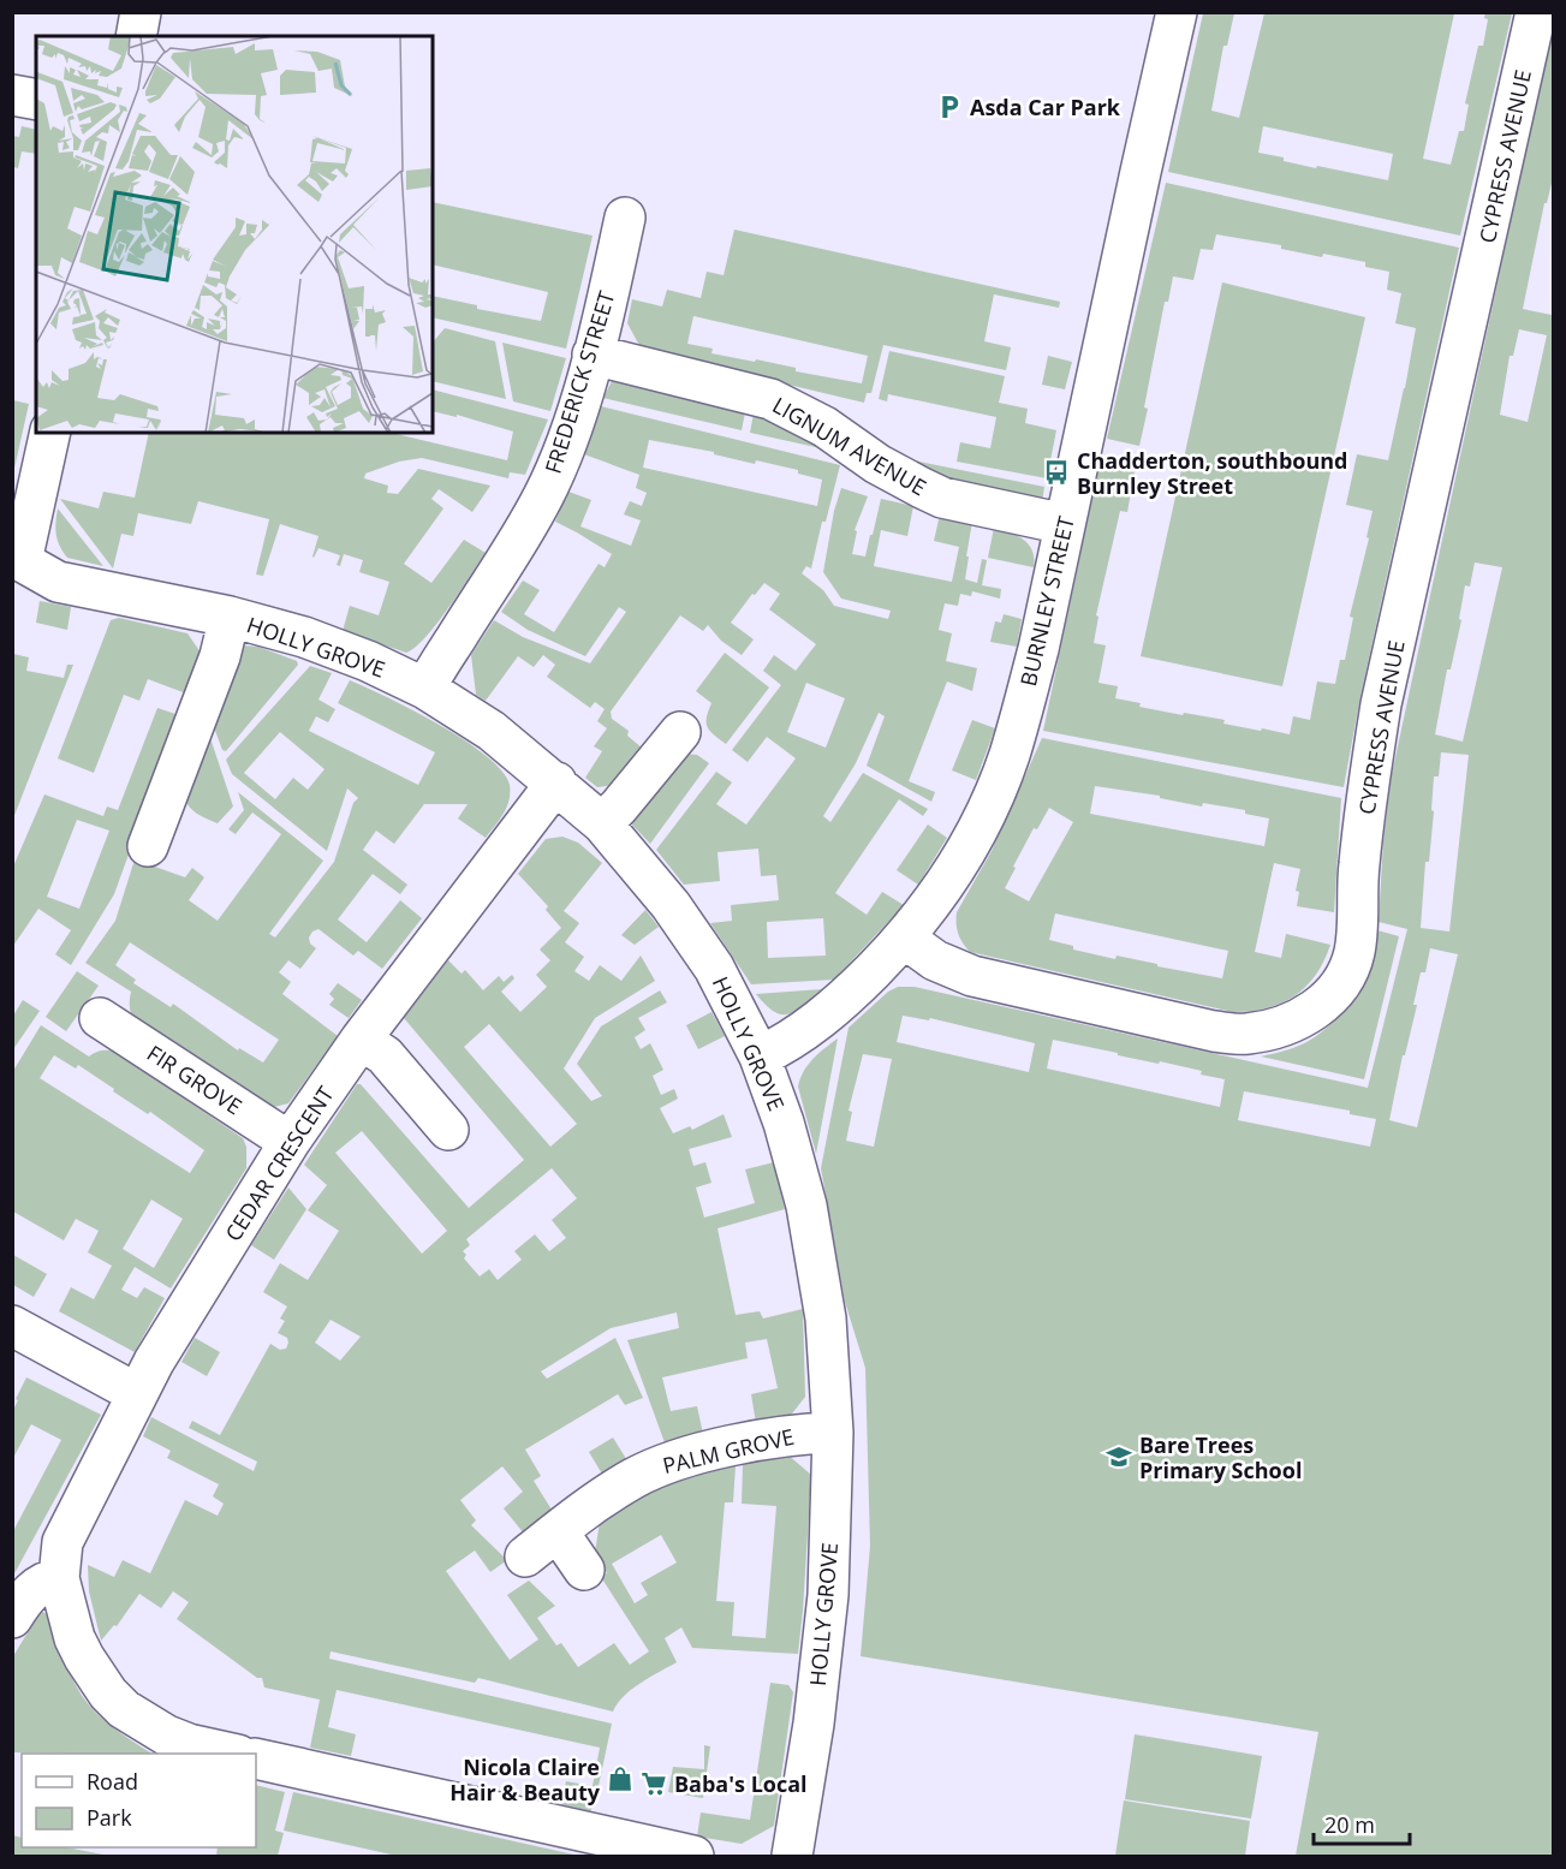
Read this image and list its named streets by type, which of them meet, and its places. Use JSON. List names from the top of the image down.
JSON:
{
  "streets": {
    "street": [
      "CYPRESS AVENUE",
      "FREDERICK STREET",
      "LIGNUM AVENUE",
      "BURNLEY STREET",
      "HOLLY GROVE",
      "FIR GROVE",
      "CEDAR CRESCENT",
      "PALM GROVE"
    ]
  },
  "crossings": [
    ["CYPRESS AVENUE", "BURNLEY STREET"],
    ["FREDERICK STREET", "LIGNUM AVENUE"],
    ["FREDERICK STREET", "HOLLY GROVE"],
    ["LIGNUM AVENUE", "BURNLEY STREET"],
    ["BURNLEY STREET", "HOLLY GROVE"],
    ["HOLLY GROVE", "CEDAR CRESCENT"],
    ["HOLLY GROVE", "PALM GROVE"],
    ["FIR GROVE", "CEDAR CRESCENT"]
  ],
  "places": {
    "parking": ["Asda Car Park"],
    "bus stop": ["Chadderton, southbound Burnley Street"],
    "school or university": ["Bare Trees Primary School"],
    "shop": ["Nicola Claire Hair & Beauty"],
    "supermarket": ["Baba's Local"]
  },
  "legend": ["Road", "Park"],
  "scale_bar": "20 m"
}
